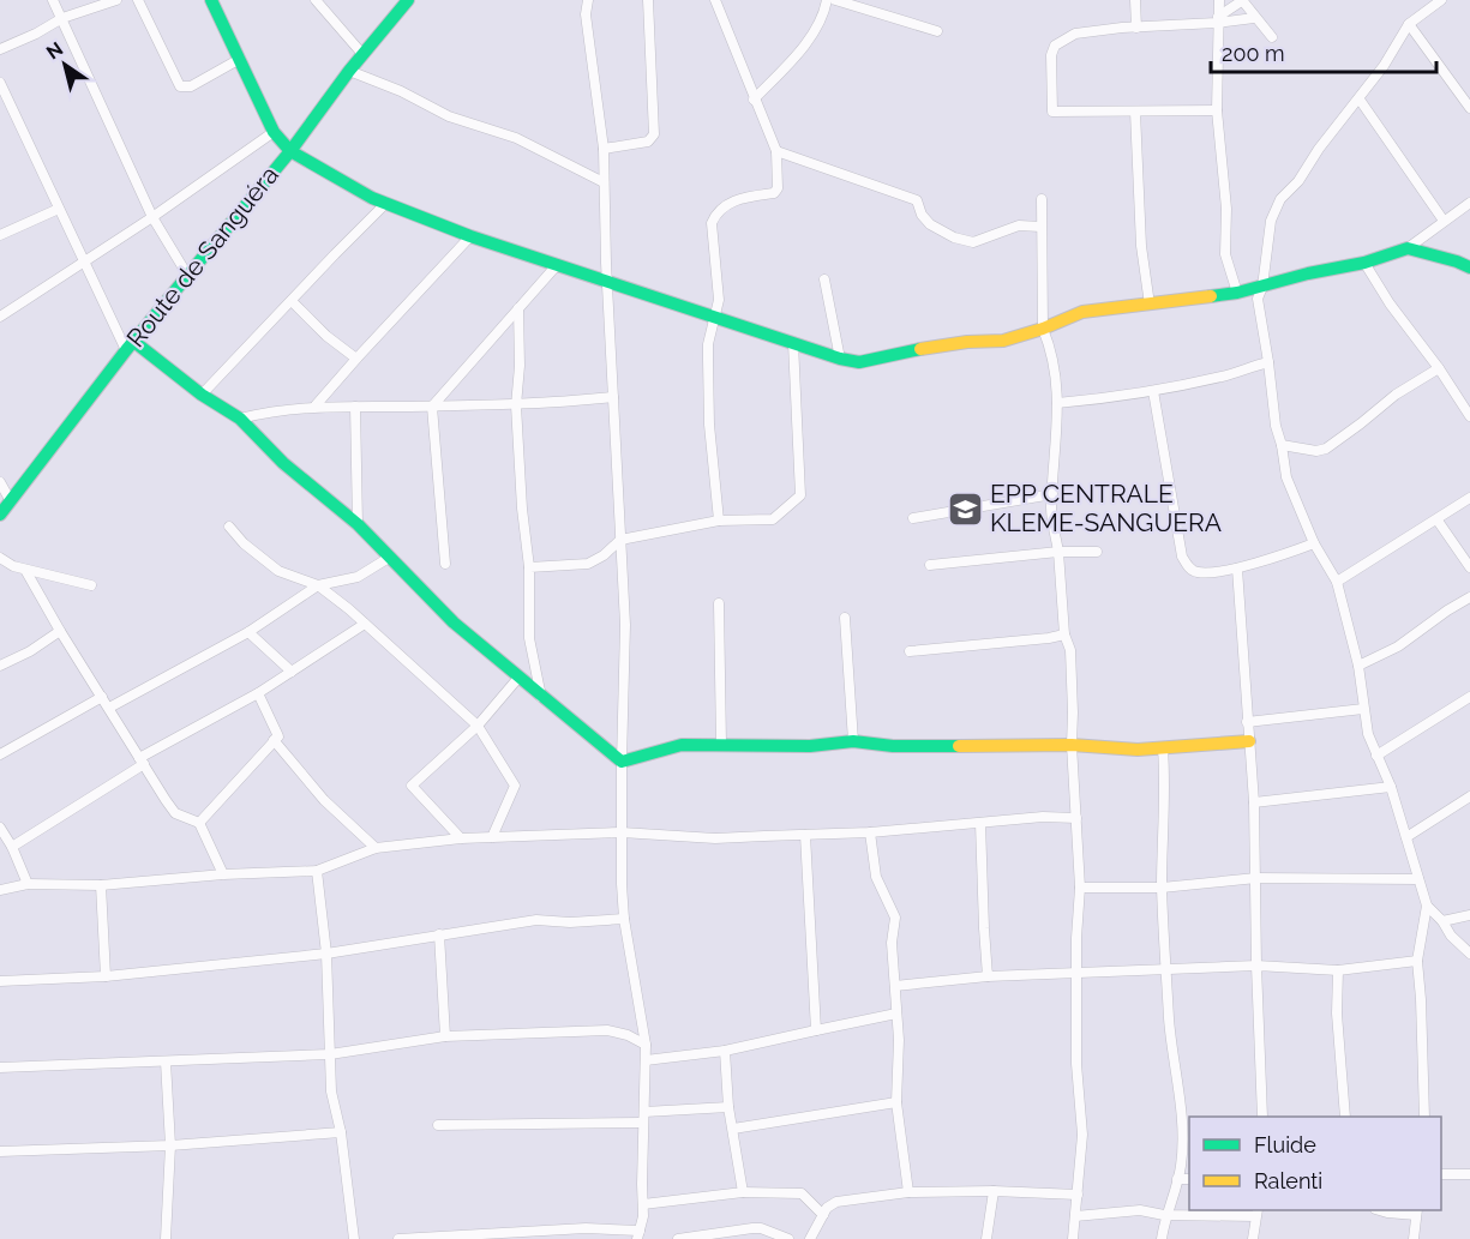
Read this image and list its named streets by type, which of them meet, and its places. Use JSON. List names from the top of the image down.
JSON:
{
  "streets": {
    "street": ["Route de Sanguéra"]
  },
  "places": {
    "school or university": ["EPP CENTRALE KLEME-SANGUERA"]
  },
  "legend": ["Fluide", "Ralenti"],
  "scale_bar": "200 m",
  "north": "top left"
}
